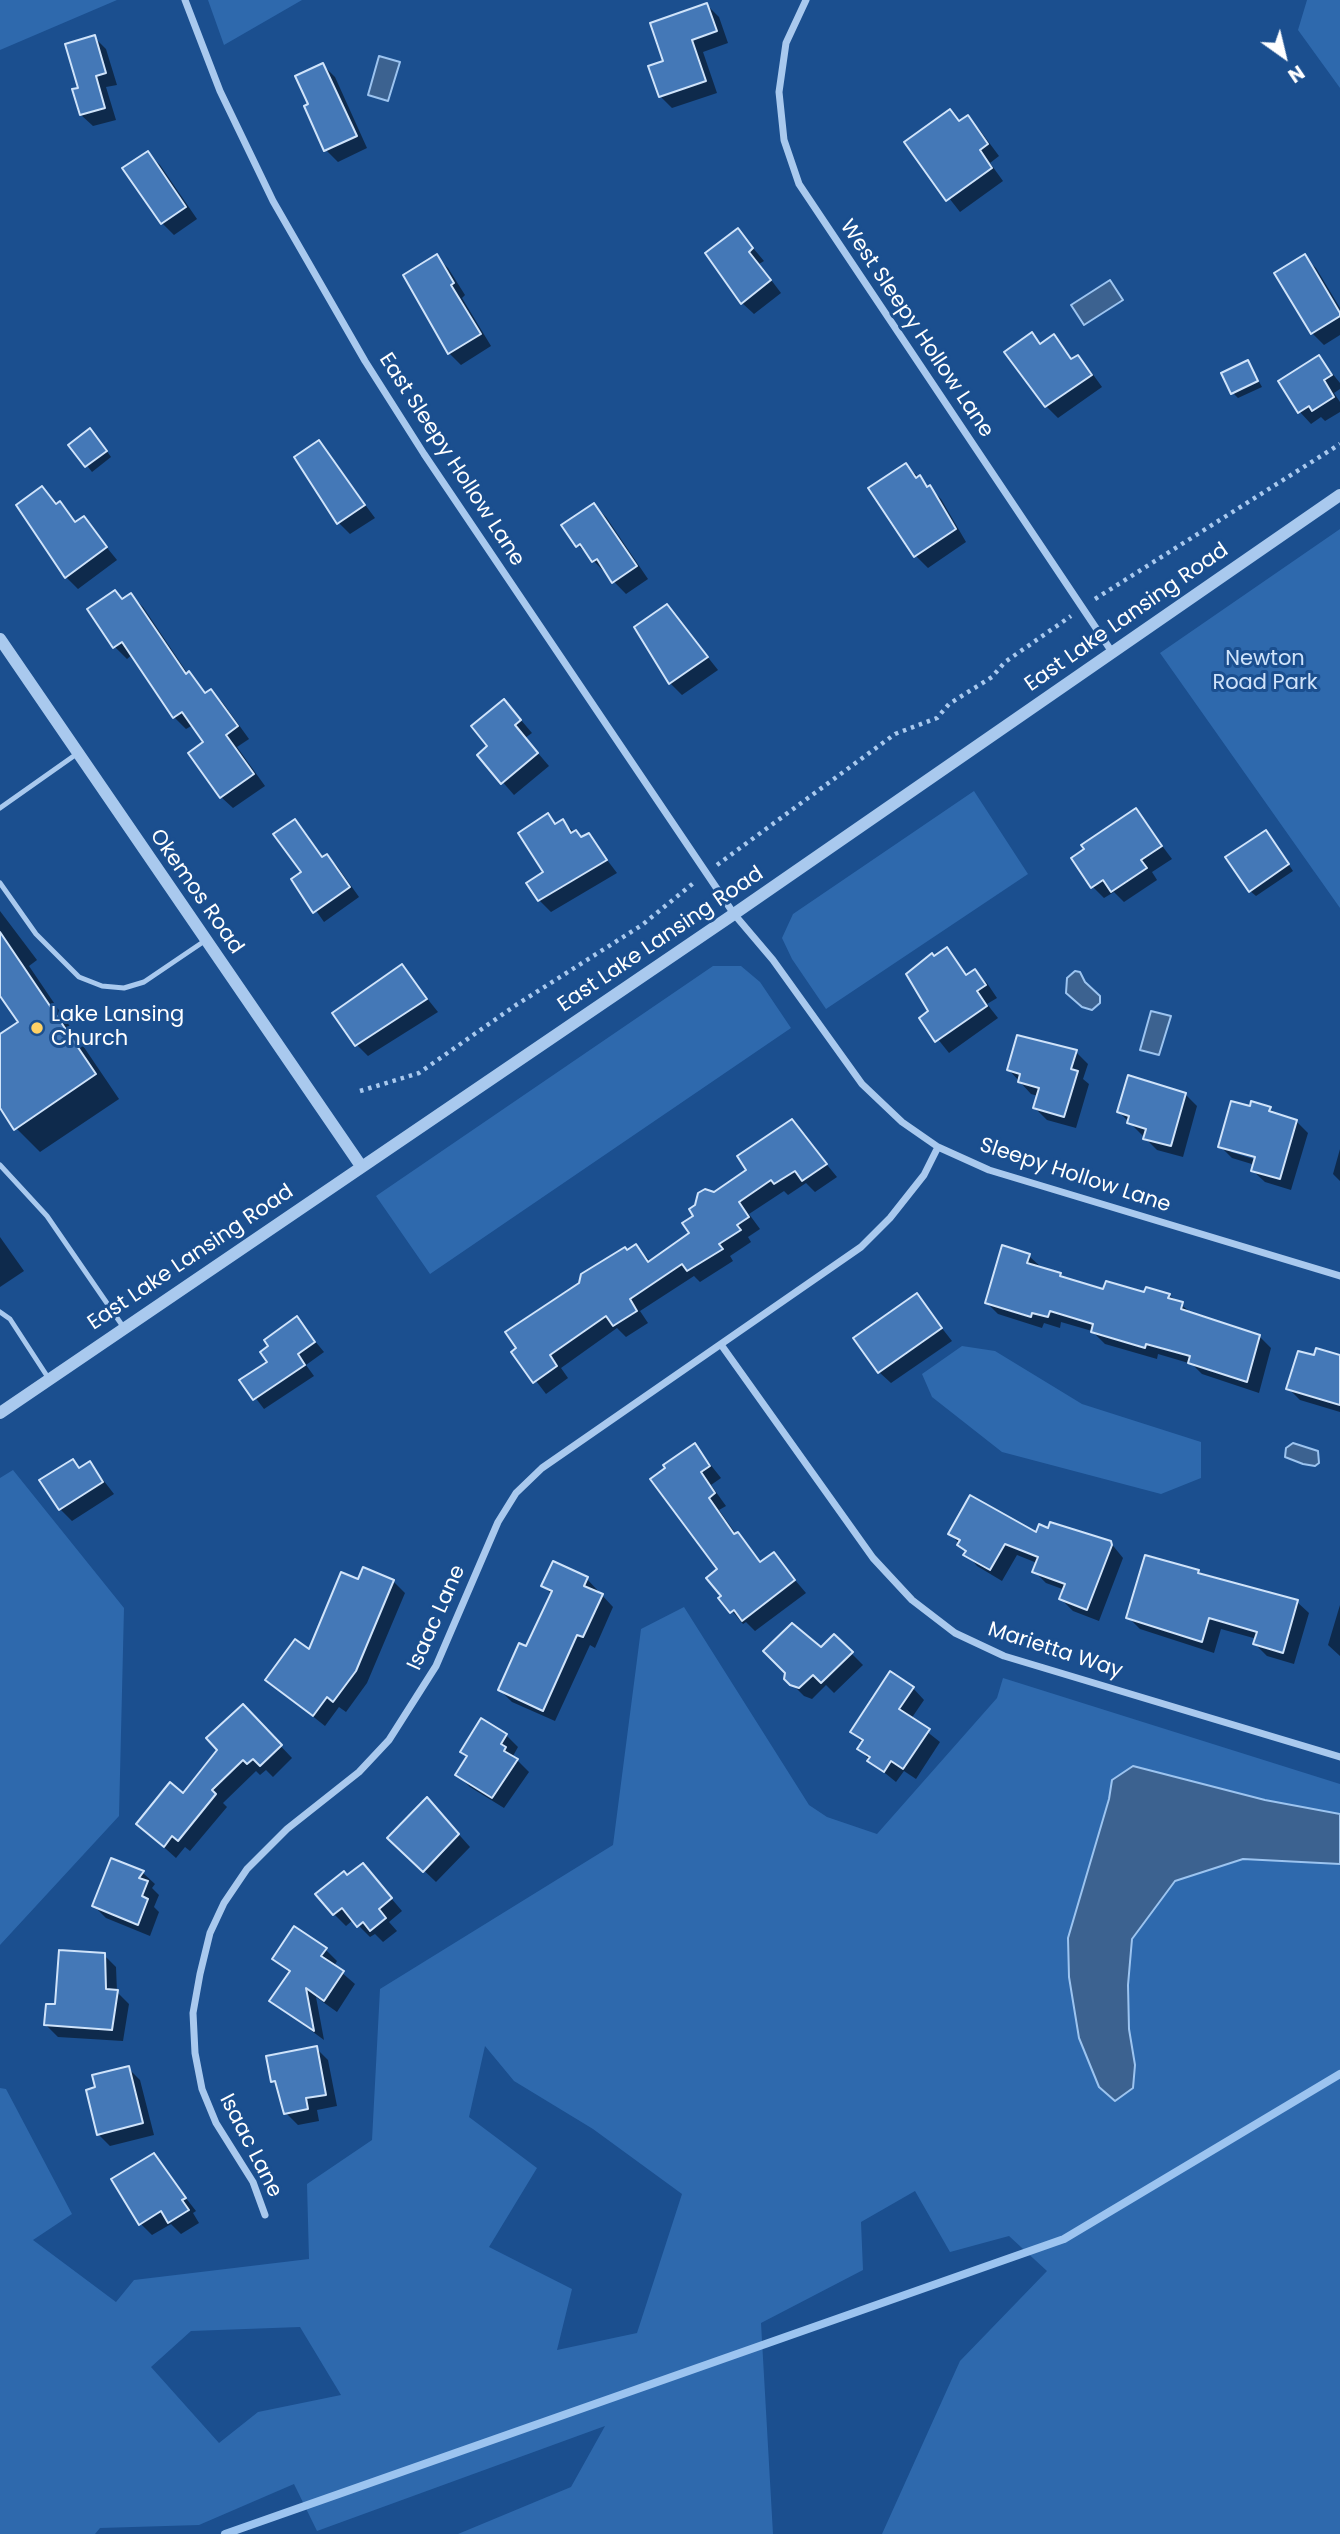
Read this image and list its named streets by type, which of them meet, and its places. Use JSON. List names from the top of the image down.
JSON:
{
  "streets": {
    "street": [
      "West Sleepy Hollow Lane",
      "East Sleepy Hollow Lane",
      "East Lake Lansing Road",
      "Okemos Road",
      "Sleepy Hollow Lane",
      "Isaac Lane",
      "Marietta Way"
    ]
  },
  "crossings": [
    ["West Sleepy Hollow Lane", "East Lake Lansing Road"],
    ["East Sleepy Hollow Lane", "East Lake Lansing Road"],
    ["East Sleepy Hollow Lane", "Sleepy Hollow Lane"],
    ["East Lake Lansing Road", "Okemos Road"],
    ["East Lake Lansing Road", "Sleepy Hollow Lane"],
    ["Sleepy Hollow Lane", "Isaac Lane"],
    ["Isaac Lane", "Marietta Way"]
  ],
  "parks": ["Newton Road Park"],
  "places": ["Lake Lansing Church"],
  "north": "bottom right"
}
